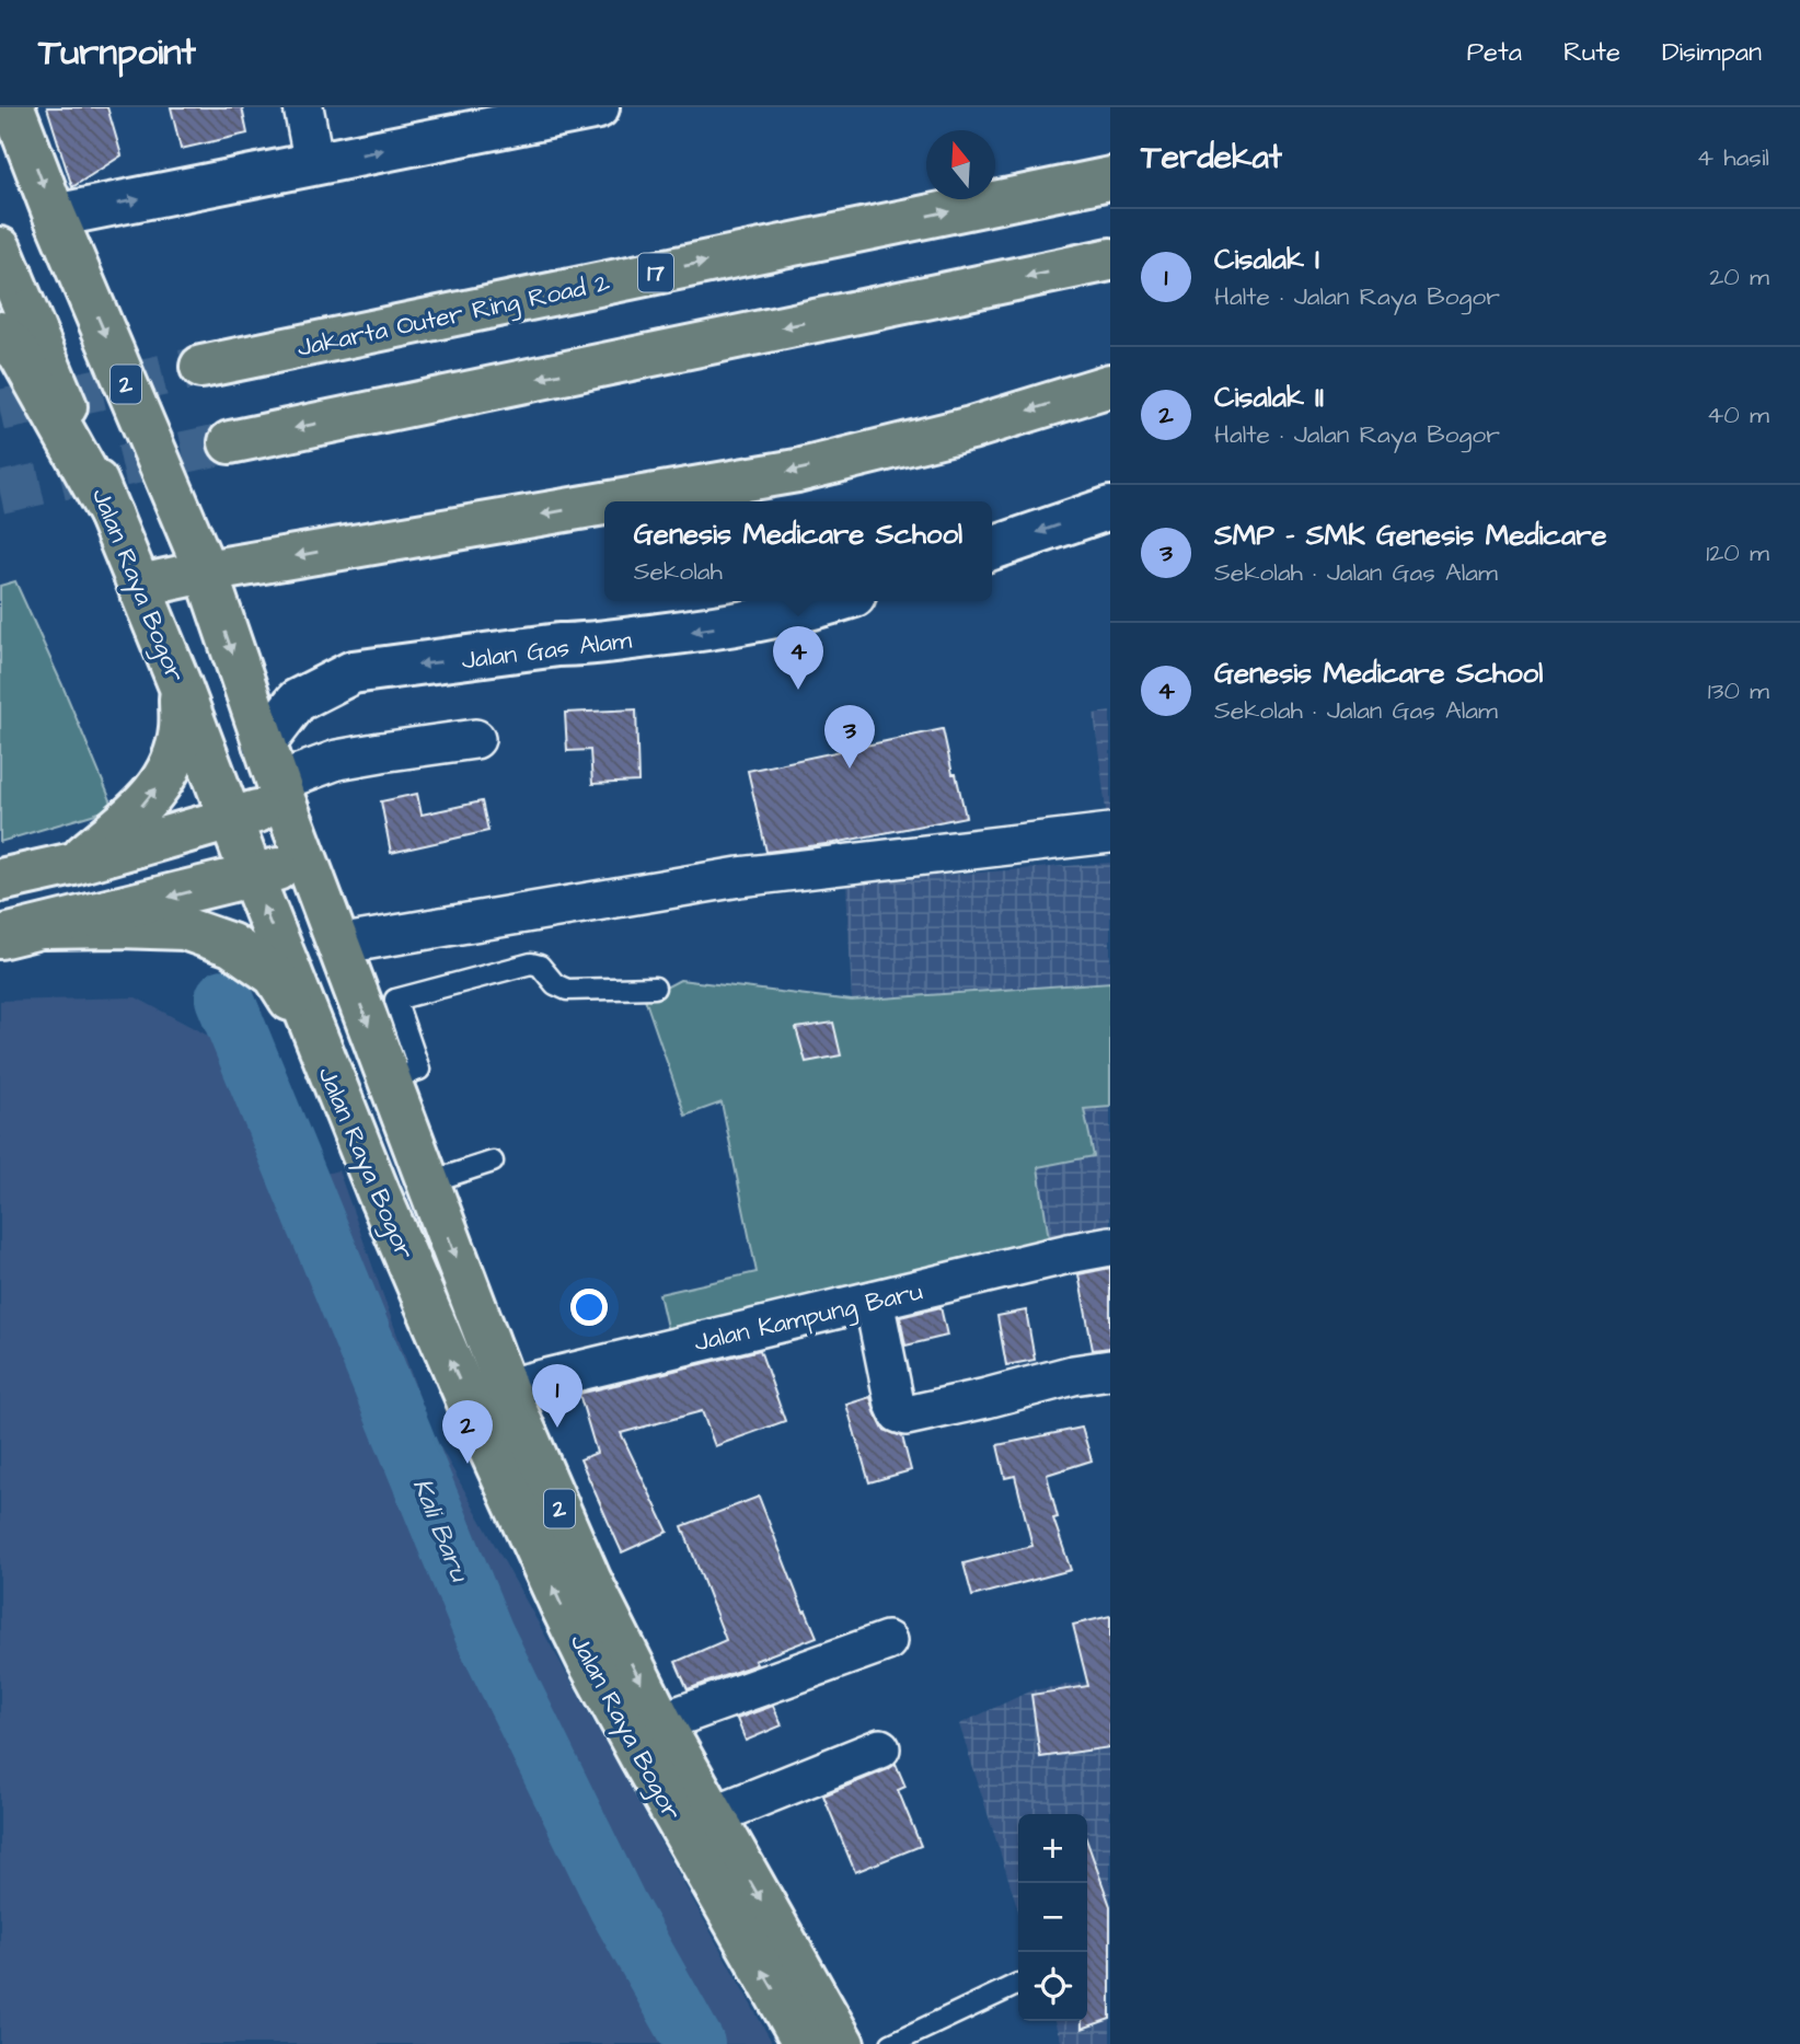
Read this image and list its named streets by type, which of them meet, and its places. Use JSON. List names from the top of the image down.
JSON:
{
  "streets": {
    "highway": [
      "17",
      "Jakarta Outer Ring Road 2",
      "2",
      "Jalan Raya Bogor"
    ],
    "main road": ["Jalan Gas Alam"],
    "street": ["Jalan Kampung Baru"]
  },
  "crossings": [
    ["Jalan Raya Bogor", "Jalan Gas Alam"],
    ["Jalan Raya Bogor", "Jalan Kampung Baru"]
  ],
  "one_way": ["Jalan Gas Alam"],
  "water": ["Kali Baru"],
  "north": "top",
  "page": {
    "header": "Turnpoint",
    "nav": ["Peta", "Rute", "Disimpan"],
    "heading": ["Terdekat", "4 hasil"],
    "list": [
      {
        "mark": "1",
        "name": "Cisalak I",
        "note": "Halte · Jalan Raya Bogor",
        "value": "20 m"
      },
      {
        "mark": "2",
        "name": "Cisalak II",
        "note": "Halte · Jalan Raya Bogor",
        "value": "40 m"
      },
      {
        "mark": "3",
        "name": "SMP - SMK Genesis Medicare",
        "note": "Sekolah · Jalan Gas Alam",
        "value": "120 m"
      },
      {
        "mark": "4",
        "name": "Genesis Medicare School",
        "note": "Sekolah · Jalan Gas Alam",
        "value": "130 m"
      }
    ],
    "popup": ["Genesis Medicare School", "Sekolah"],
    "pins": [
      "4",
      "3",
      "1",
      "2"
    ],
    "map_buttons": ["+", "−"]
  }
}
